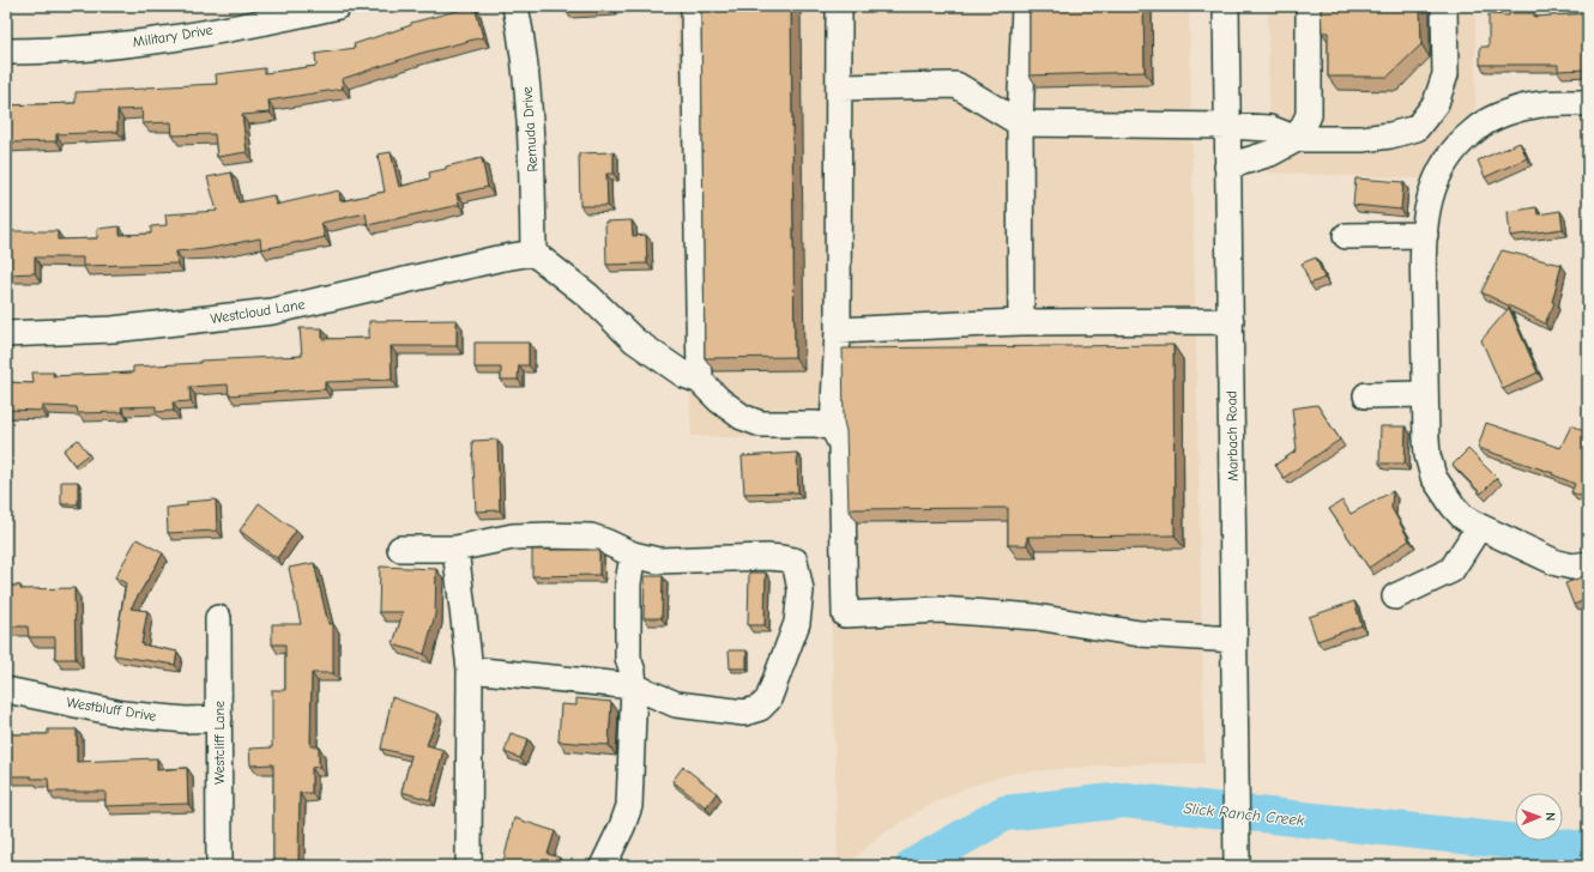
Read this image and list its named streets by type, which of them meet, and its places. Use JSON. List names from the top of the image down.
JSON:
{
  "streets": {
    "street": [
      "Military Drive",
      "Remuda Drive",
      "Westcloud Lane",
      "Marbach Road",
      "Westbluff Drive",
      "Westcliff Lane"
    ]
  },
  "crossings": [
    ["Remuda Drive", "Westcloud Lane"],
    ["Westbluff Drive", "Westcliff Lane"]
  ],
  "water": ["Slick Ranch Creek"],
  "north": "right"
}
